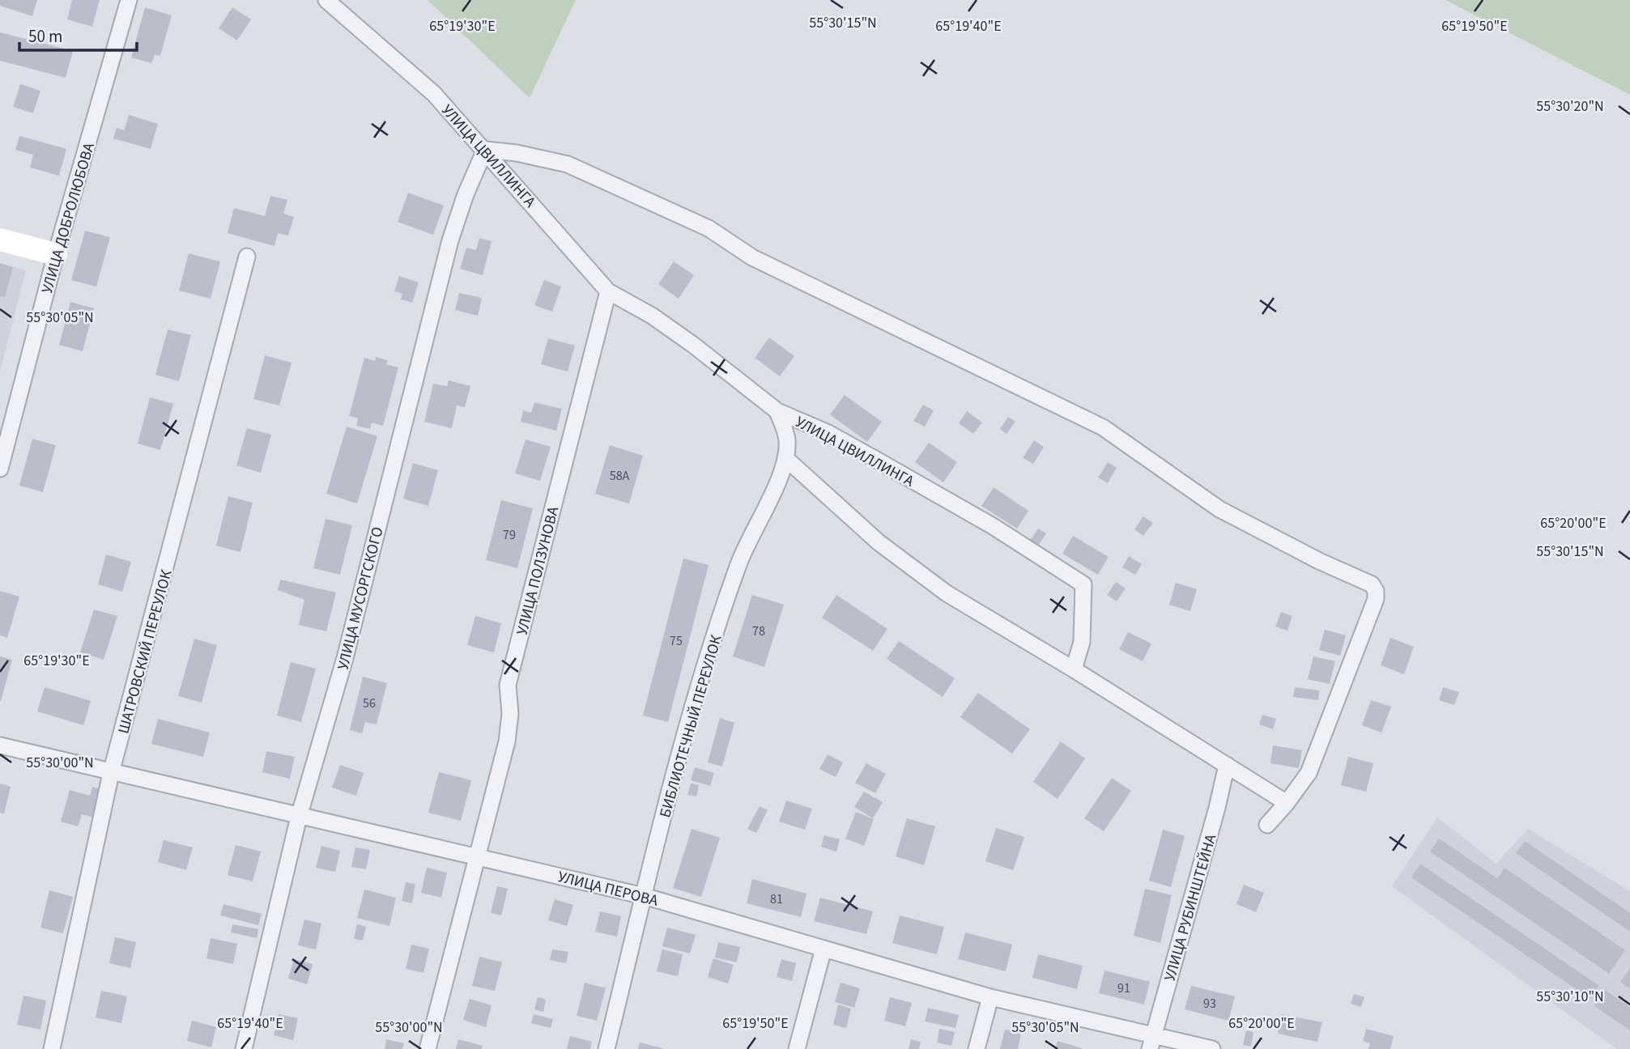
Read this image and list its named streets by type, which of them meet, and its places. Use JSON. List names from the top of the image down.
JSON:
{
  "streets": {
    "street": [
      "УЛИЦА ЦВИЛЛИНГА",
      "УЛИЦА ДОБРОЛЮБОВА",
      "УЛИЦА ПОЛЗУНОВА",
      "УЛИЦА МУСОРГСКОГО",
      "ШАТРОВСКИЙ ПЕРЕУЛОК",
      "БИБЛИОТЕЧНЫЙ ПЕРЕУЛОК",
      "УЛИЦА ПЕРОВА",
      "УЛИЦА РУБИНШТЕЙНА"
    ]
  },
  "crossings": [
    ["УЛИЦА ЦВИЛЛИНГА", "УЛИЦА ПОЛЗУНОВА"],
    ["УЛИЦА ЦВИЛЛИНГА", "УЛИЦА МУСОРГСКОГО"],
    ["УЛИЦА ЦВИЛЛИНГА", "БИБЛИОТЕЧНЫЙ ПЕРЕУЛОК"],
    ["УЛИЦА ПОЛЗУНОВА", "УЛИЦА ПЕРОВА"],
    ["УЛИЦА МУСОРГСКОГО", "УЛИЦА ПЕРОВА"],
    ["ШАТРОВСКИЙ ПЕРЕУЛОК", "УЛИЦА ПЕРОВА"],
    ["БИБЛИОТЕЧНЫЙ ПЕРЕУЛОК", "УЛИЦА ПЕРОВА"],
    ["УЛИЦА ПЕРОВА", "УЛИЦА РУБИНШТЕЙНА"]
  ],
  "house_numbers": [
    "58А",
    "79",
    "78",
    "75",
    "56",
    "81",
    "91",
    "93"
  ],
  "scale_bar": "50 m",
  "coordinates": [
    "55°30'15\"N",
    "65°19'30\"E",
    "65°19'40\"E",
    "65°19'50\"E",
    "55°30'20\"N",
    "55°30'05\"N",
    "65°20'00\"E",
    "55°30'00\"N",
    "55°30'10\"N"
  ]
}
